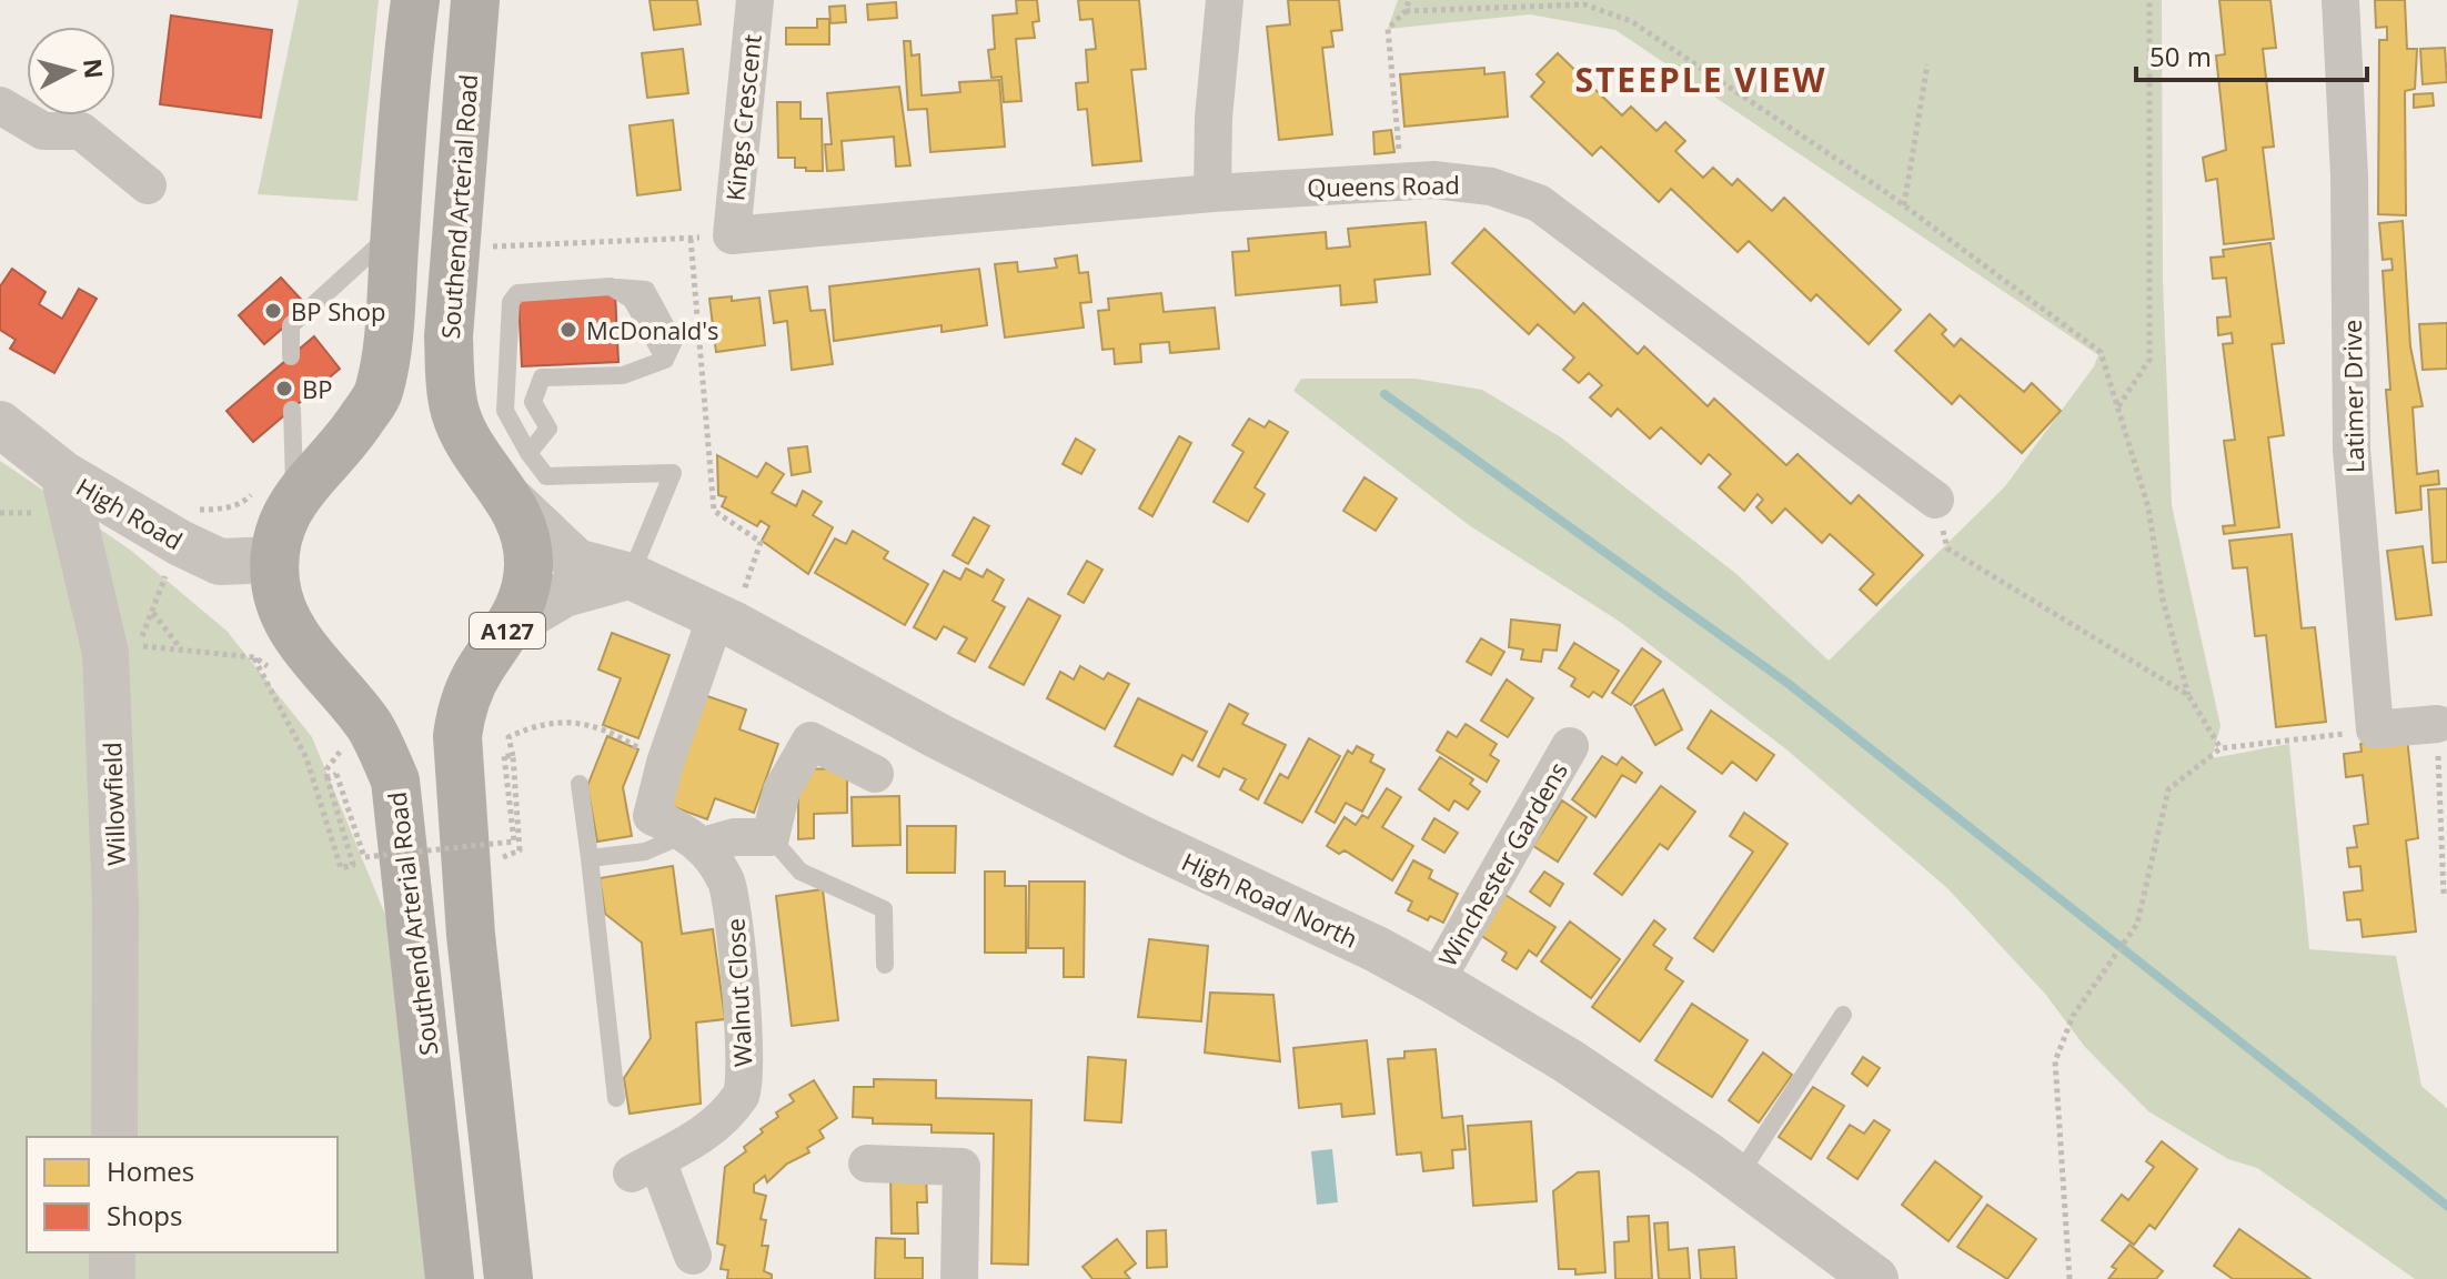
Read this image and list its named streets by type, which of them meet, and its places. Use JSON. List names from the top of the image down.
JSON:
{
  "streets": {
    "highway": ["Southend Arterial Road", "A127"],
    "street": [
      "Kings Crescent",
      "Queens Road",
      "Latimer Drive",
      "High Road",
      "Willowfield",
      "Winchester Gardens",
      "High Road North",
      "Walnut Close"
    ]
  },
  "crossings": [
    ["Kings Crescent", "Queens Road"],
    ["Southend Arterial Road", "High Road"],
    ["Southend Arterial Road", "High Road North"],
    ["High Road", "Willowfield"],
    ["Winchester Gardens", "High Road North"],
    ["High Road North", "Walnut Close"]
  ],
  "districts": ["STEEPLE VIEW"],
  "places": ["BP Shop", "McDonald's", "BP"],
  "legend": ["Homes", "Shops"],
  "scale_bar": "50 m",
  "north": "right"
}
